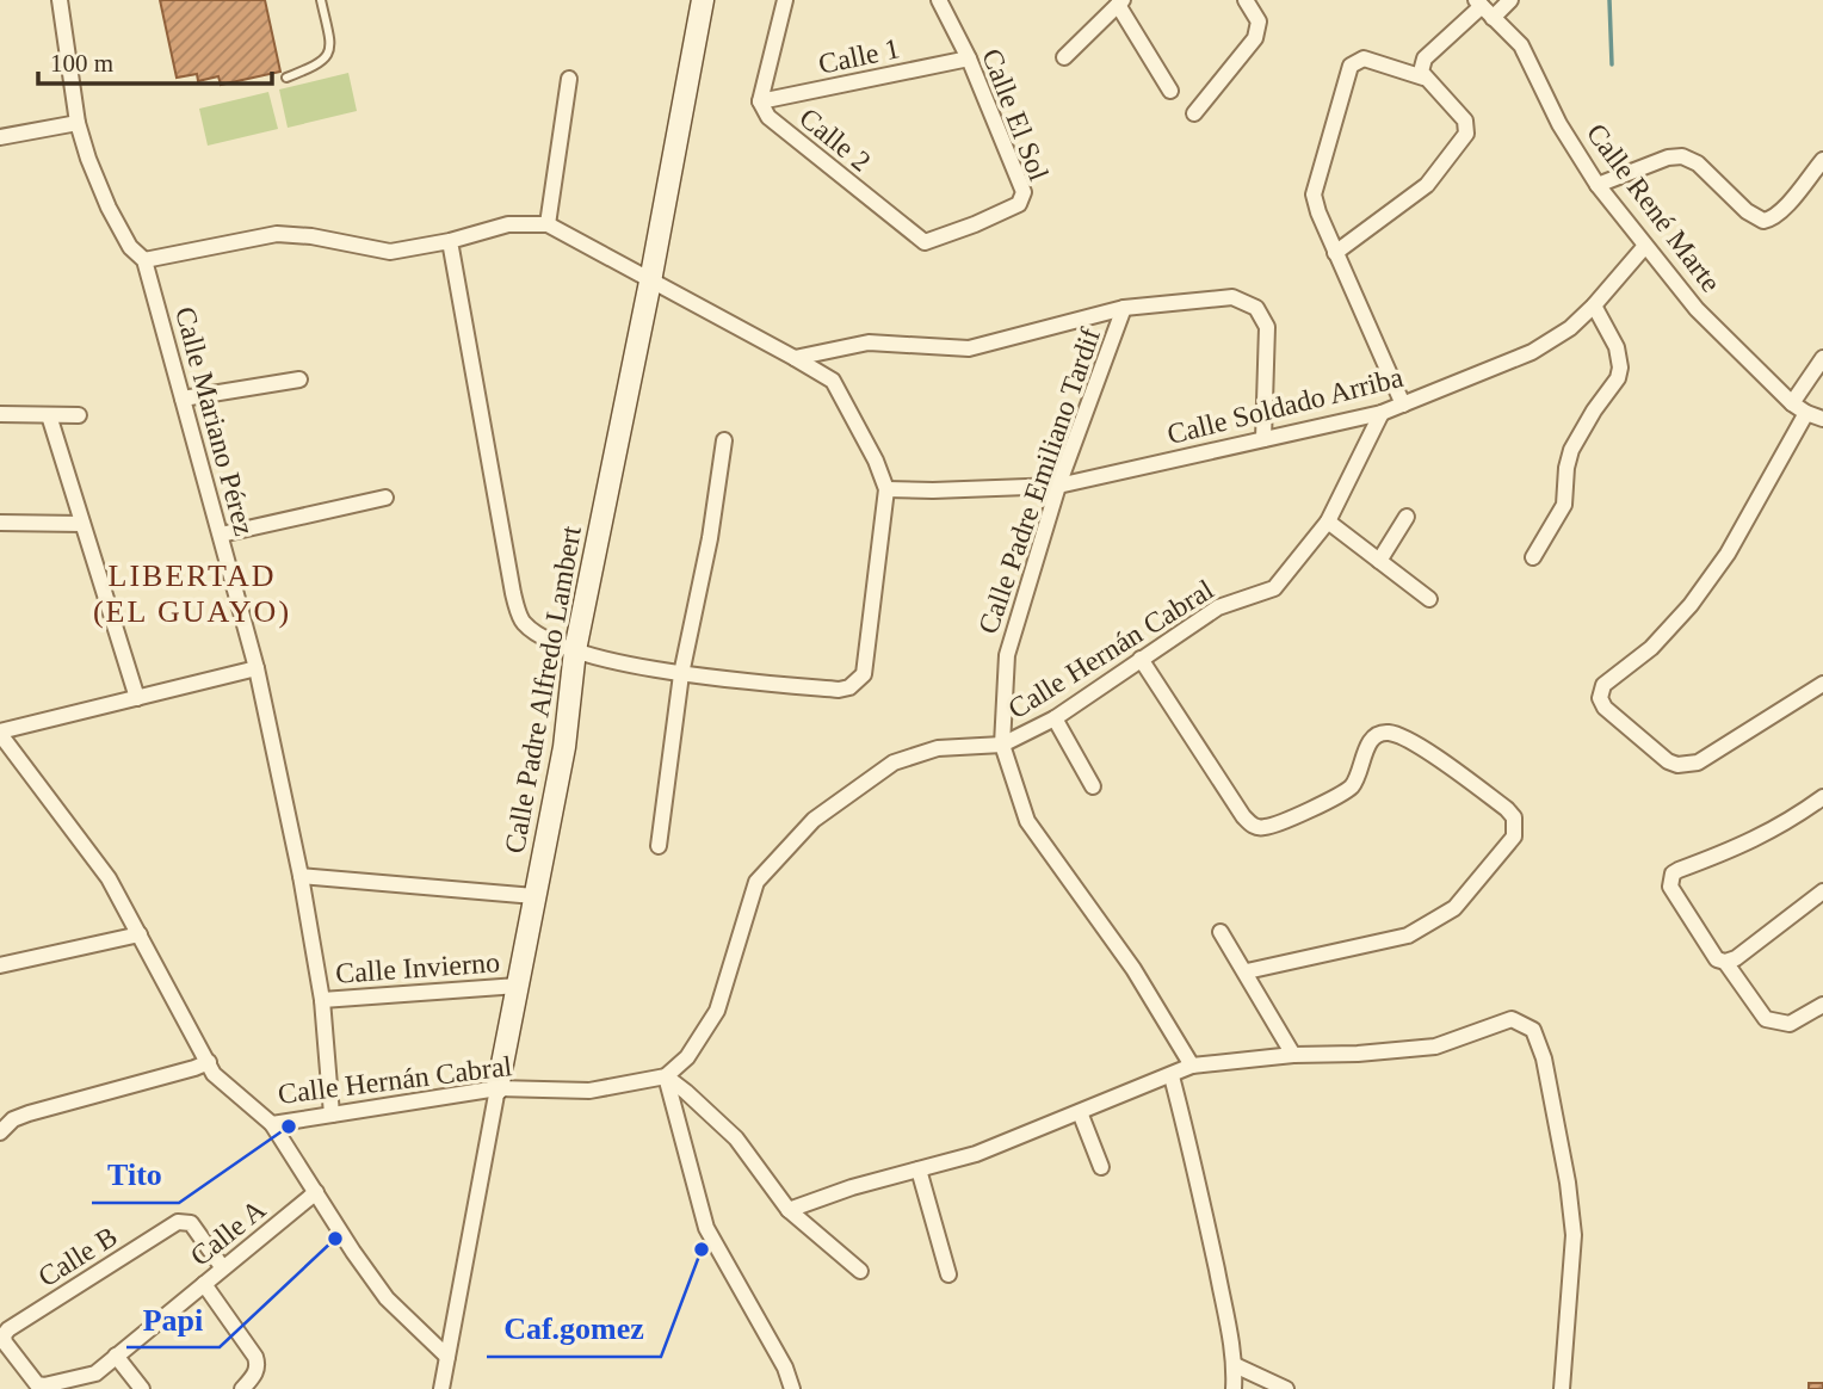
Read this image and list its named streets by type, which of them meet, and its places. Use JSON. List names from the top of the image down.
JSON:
{
  "streets": {
    "street": [
      "Calle 1",
      "Calle El Sol",
      "Calle 2",
      "Calle René Marte",
      "Calle Soldado Arriba",
      "Calle Mariano Pérez",
      "Calle Padre Emiliano Tardif",
      "Calle Hernán Cabral",
      "Calle Padre Alfredo Lambert",
      "Calle Invierno",
      "Calle A",
      "Calle B"
    ]
  },
  "crossings": [
    ["Calle 1", "Calle El Sol"],
    ["Calle 1", "Calle 2"],
    ["Calle El Sol", "Calle 2"],
    ["Calle René Marte", "Calle Soldado Arriba"],
    ["Calle Soldado Arriba", "Calle Padre Emiliano Tardif"],
    ["Calle Soldado Arriba", "Calle Hernán Cabral"],
    ["Calle Mariano Pérez", "Calle Hernán Cabral"],
    ["Calle Mariano Pérez", "Calle Invierno"],
    ["Calle Padre Emiliano Tardif", "Calle Hernán Cabral"],
    ["Calle Hernán Cabral", "Calle Padre Alfredo Lambert"],
    ["Calle Padre Alfredo Lambert", "Calle Invierno"],
    ["Calle A", "Calle B"]
  ],
  "districts": ["LIBERTAD (EL GUAYO)"],
  "places": ["Tito", "Papi", "Caf.gomez"],
  "scale_bar": "100 m"
}
